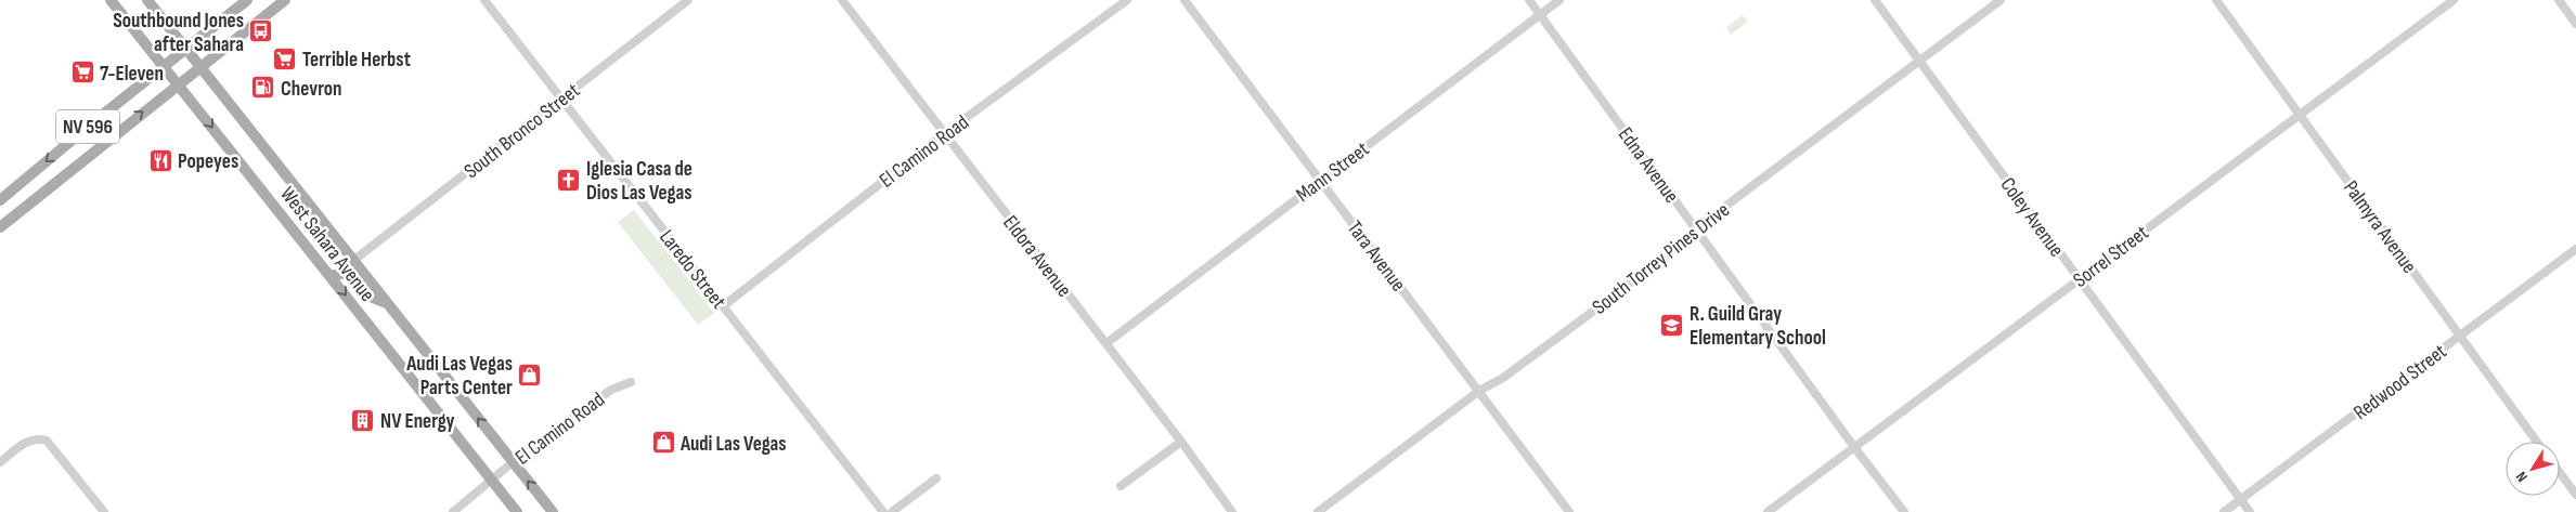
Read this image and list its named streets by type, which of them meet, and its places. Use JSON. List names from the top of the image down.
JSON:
{
  "streets": {
    "main road": ["NV 596", "West Sahara Avenue"],
    "street": [
      "South Bronco Street",
      "El Camino Road",
      "Edna Avenue",
      "Mann Street",
      "Coley Avenue",
      "Palmyra Avenue",
      "Eldora Avenue",
      "Tara Avenue",
      "Sorrel Street",
      "South Torrey Pines Drive",
      "Laredo Street",
      "Redwood Street"
    ]
  },
  "crossings": [
    ["NV 596", "West Sahara Avenue"],
    ["South Bronco Street", "West Sahara Avenue"],
    ["South Bronco Street", "Laredo Street"],
    ["El Camino Road", "West Sahara Avenue"],
    ["El Camino Road", "Eldora Avenue"],
    ["El Camino Road", "Laredo Street"],
    ["Edna Avenue", "Mann Street"],
    ["Edna Avenue", "Sorrel Street"],
    ["Edna Avenue", "South Torrey Pines Drive"],
    ["Mann Street", "Eldora Avenue"],
    ["Mann Street", "Tara Avenue"],
    ["Coley Avenue", "Sorrel Street"],
    ["Coley Avenue", "South Torrey Pines Drive"],
    ["Coley Avenue", "Redwood Street"],
    ["Palmyra Avenue", "Sorrel Street"],
    ["Palmyra Avenue", "Redwood Street"],
    ["Tara Avenue", "South Torrey Pines Drive"]
  ],
  "places": {
    "bus stop": ["Southbound Jones after Sahara"],
    "supermarket": ["Terrible Herbst", "7-Eleven"],
    "fuel station": ["Chevron"],
    "restaurant": ["Popeyes"],
    "church": ["Iglesia Casa de Dios Las Vegas"],
    "school or university": ["R. Guild Gray Elementary School"],
    "shop": ["Audi Las Vegas Parts Center", "Audi Las Vegas"],
    "building": ["NV Energy"]
  },
  "north": "bottom left"
}
